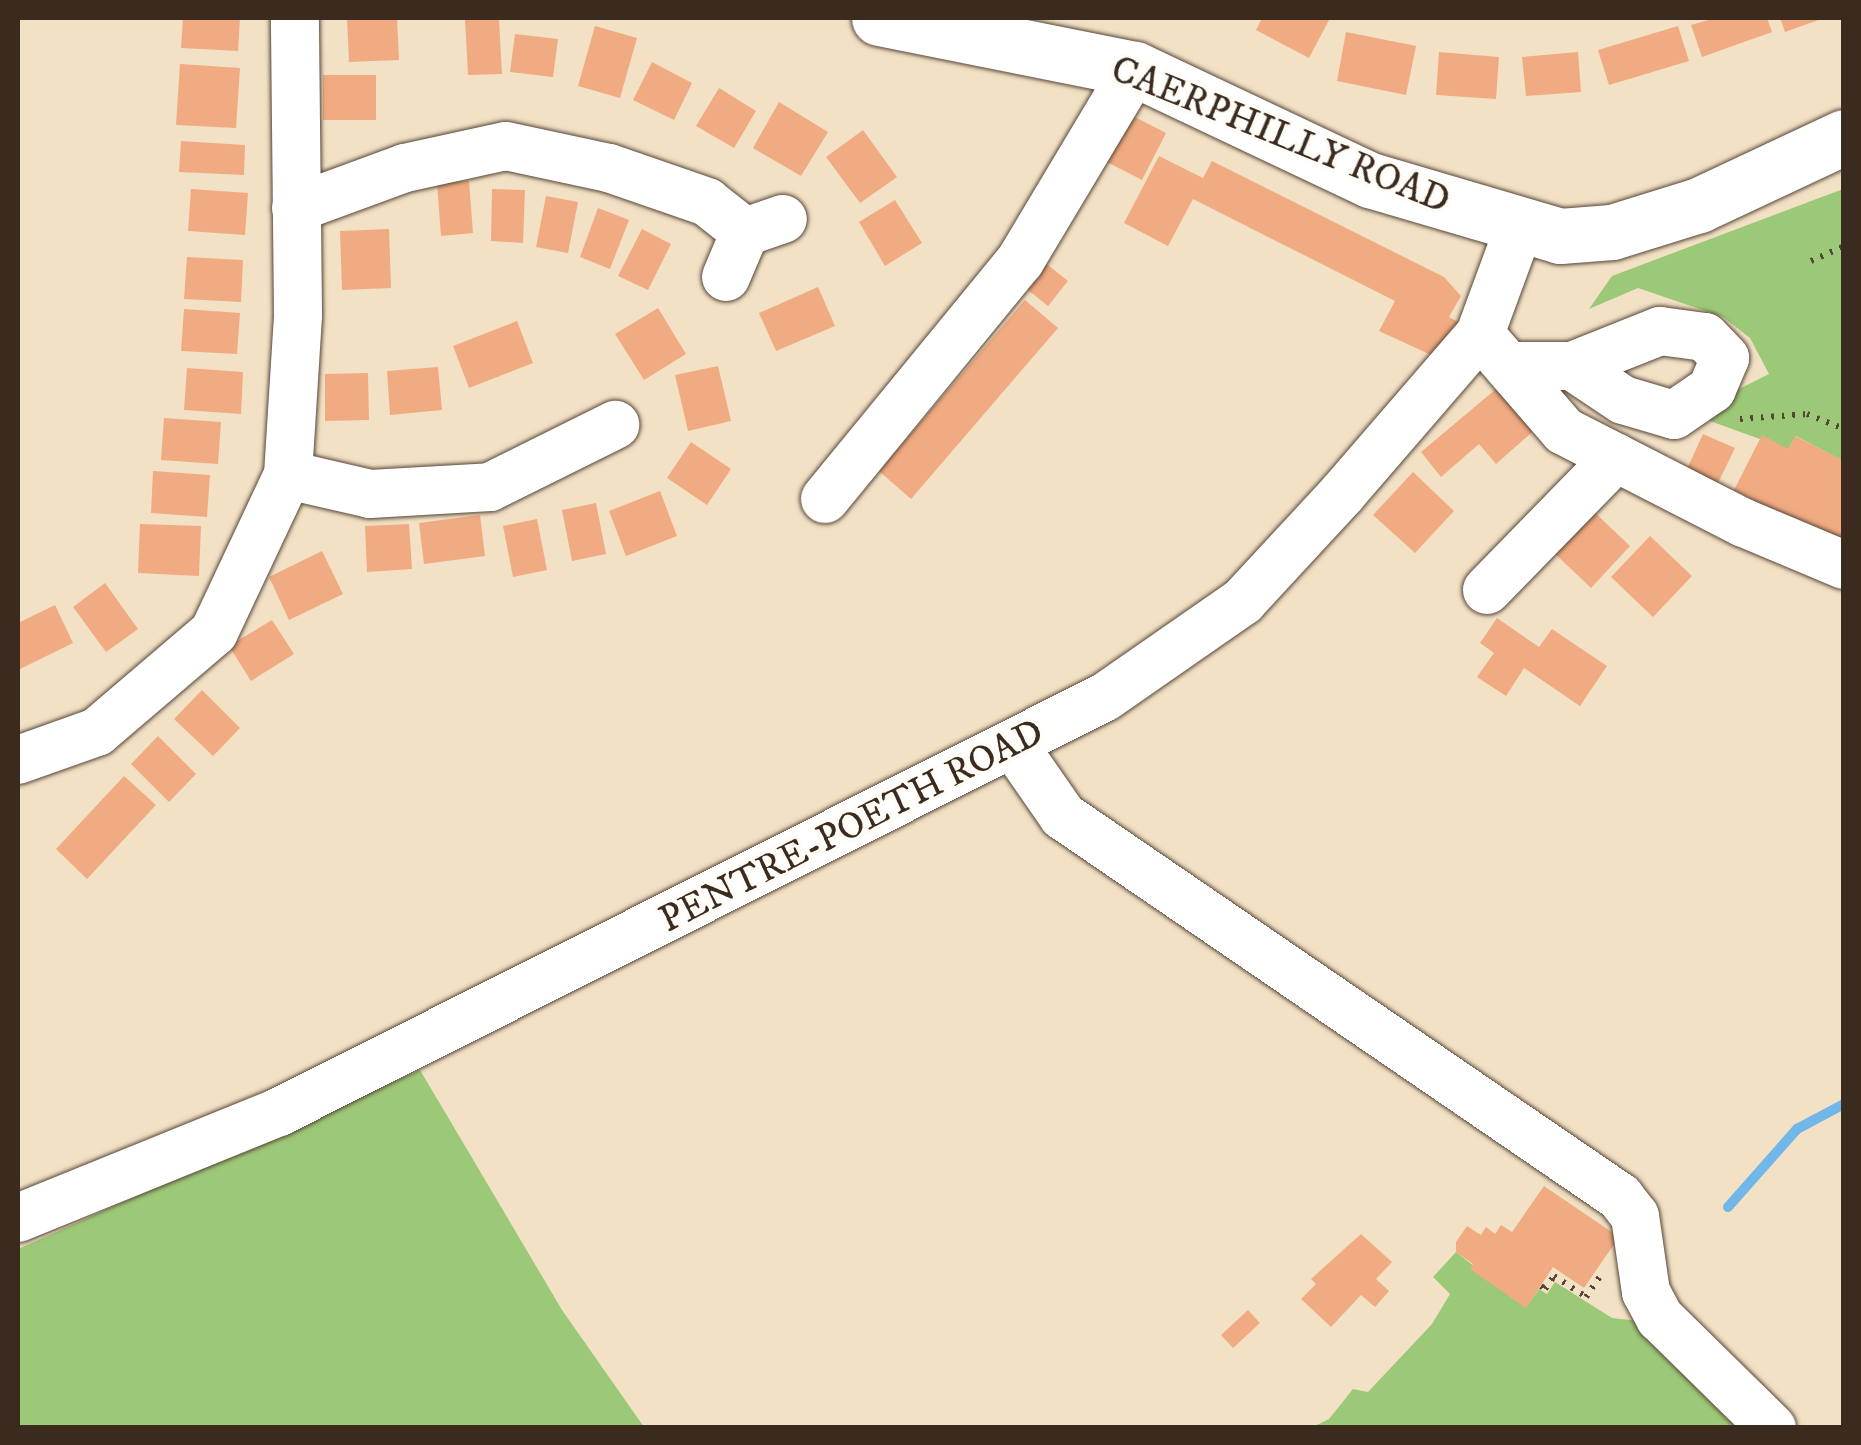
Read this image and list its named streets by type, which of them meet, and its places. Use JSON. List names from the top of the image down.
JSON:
{
  "streets": {
    "main road": ["CAERPHILLY ROAD"],
    "street": ["PENTRE-POETH ROAD"]
  },
  "crossings": [
    ["CAERPHILLY ROAD", "PENTRE-POETH ROAD"]
  ]
}
